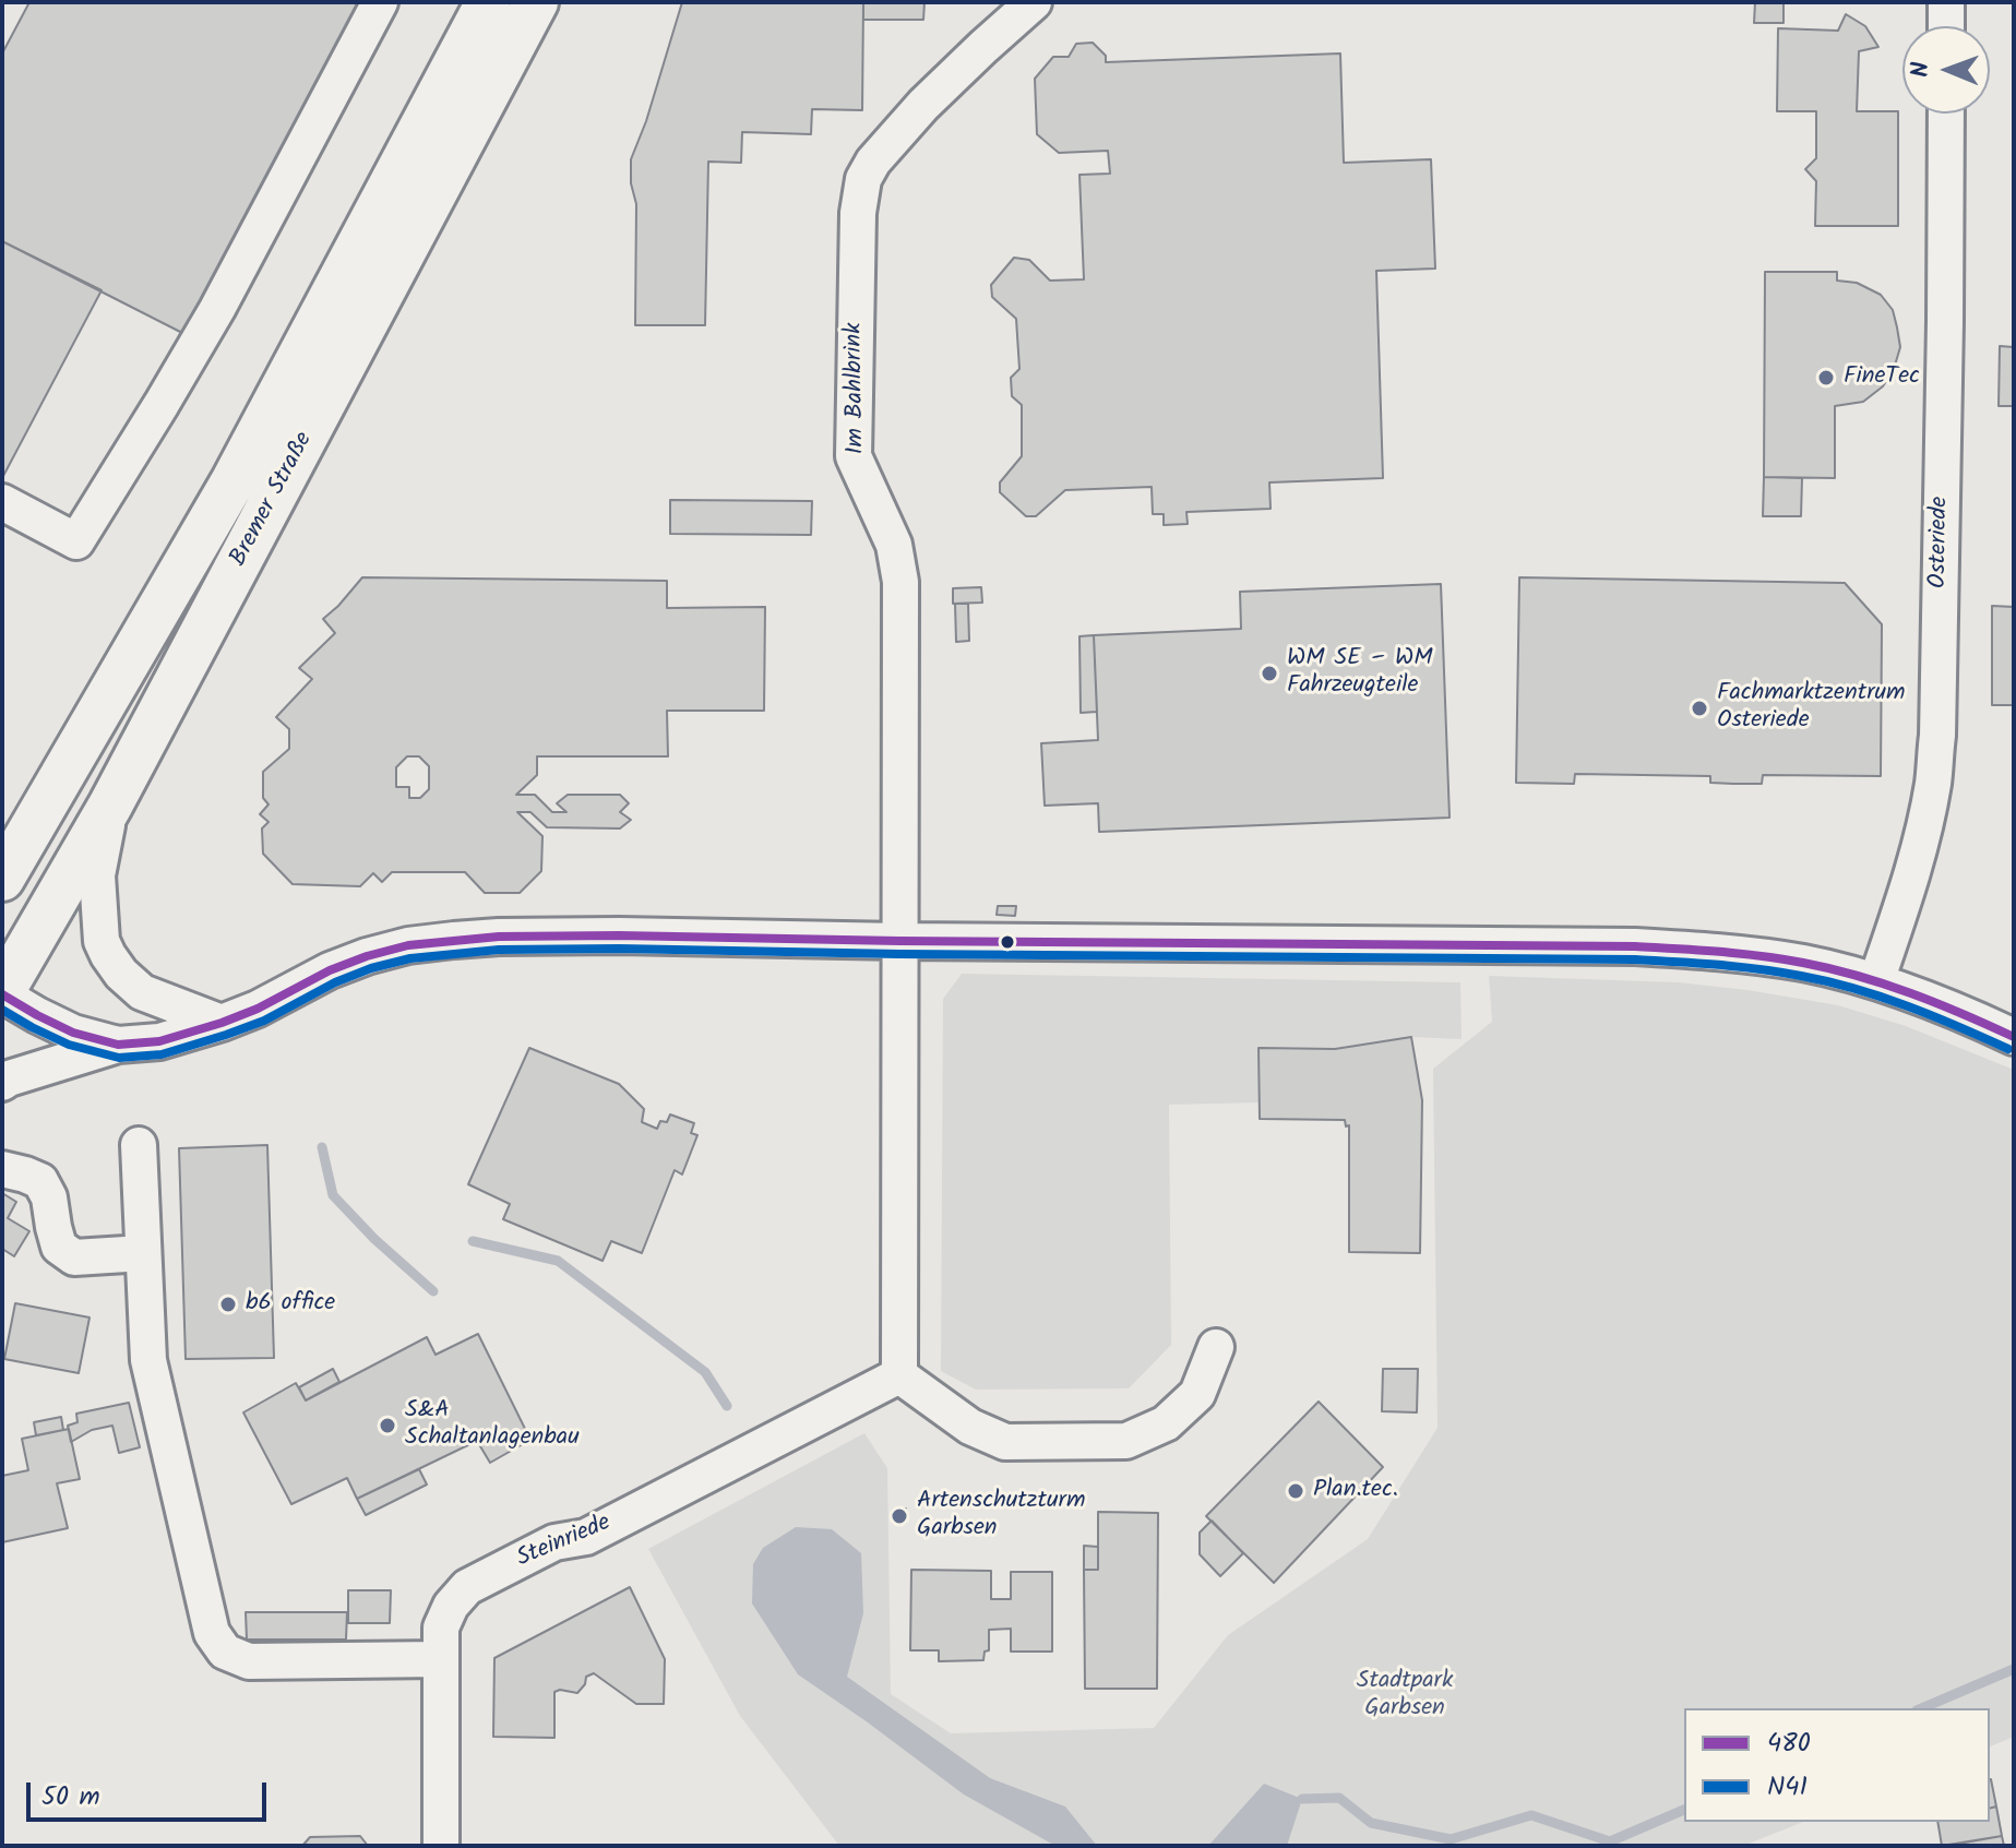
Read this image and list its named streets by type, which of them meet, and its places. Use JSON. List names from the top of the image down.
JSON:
{
  "streets": {
    "main road": ["Bremer Straße"],
    "street": ["Im Bahlbrink", "Osteriede", "Steinriede"]
  },
  "parks": ["Stadtpark Garbsen"],
  "places": [
    "FineTec",
    "WM SE – WM Fahrzeugteile",
    "Fachmarktzentrum Osteriede",
    "b6 office",
    "S&A Schaltanlagenbau",
    "Plan.tec.",
    "Artenschutzturm Garbsen"
  ],
  "lines": ["transit line 480", "transit line N41"],
  "legend": ["480", "N41"],
  "scale_bar": "50 m",
  "north": "left"
}
